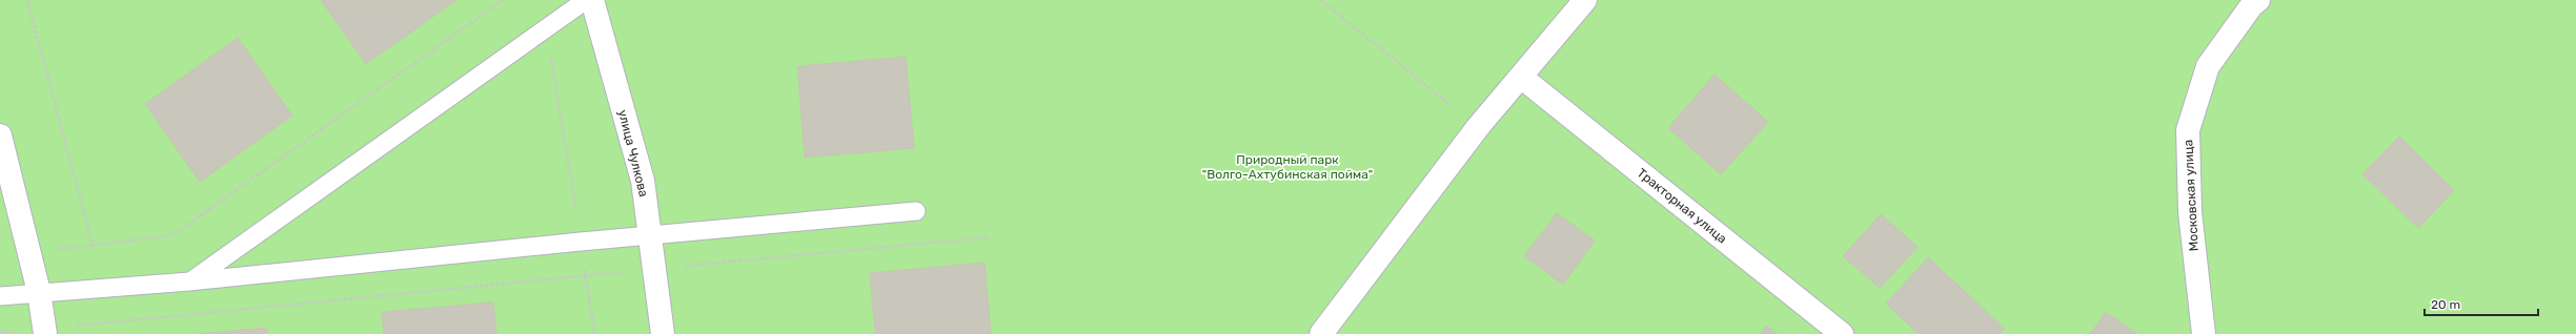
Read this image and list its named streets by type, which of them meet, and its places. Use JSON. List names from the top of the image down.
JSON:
{
  "streets": {
    "street": ["улица Чулкова", "Московская улица", "Тракторная улица"]
  },
  "parks": ["Природный парк \"Волго-Ахтубинская пойма\""],
  "scale_bar": "20 m"
}
